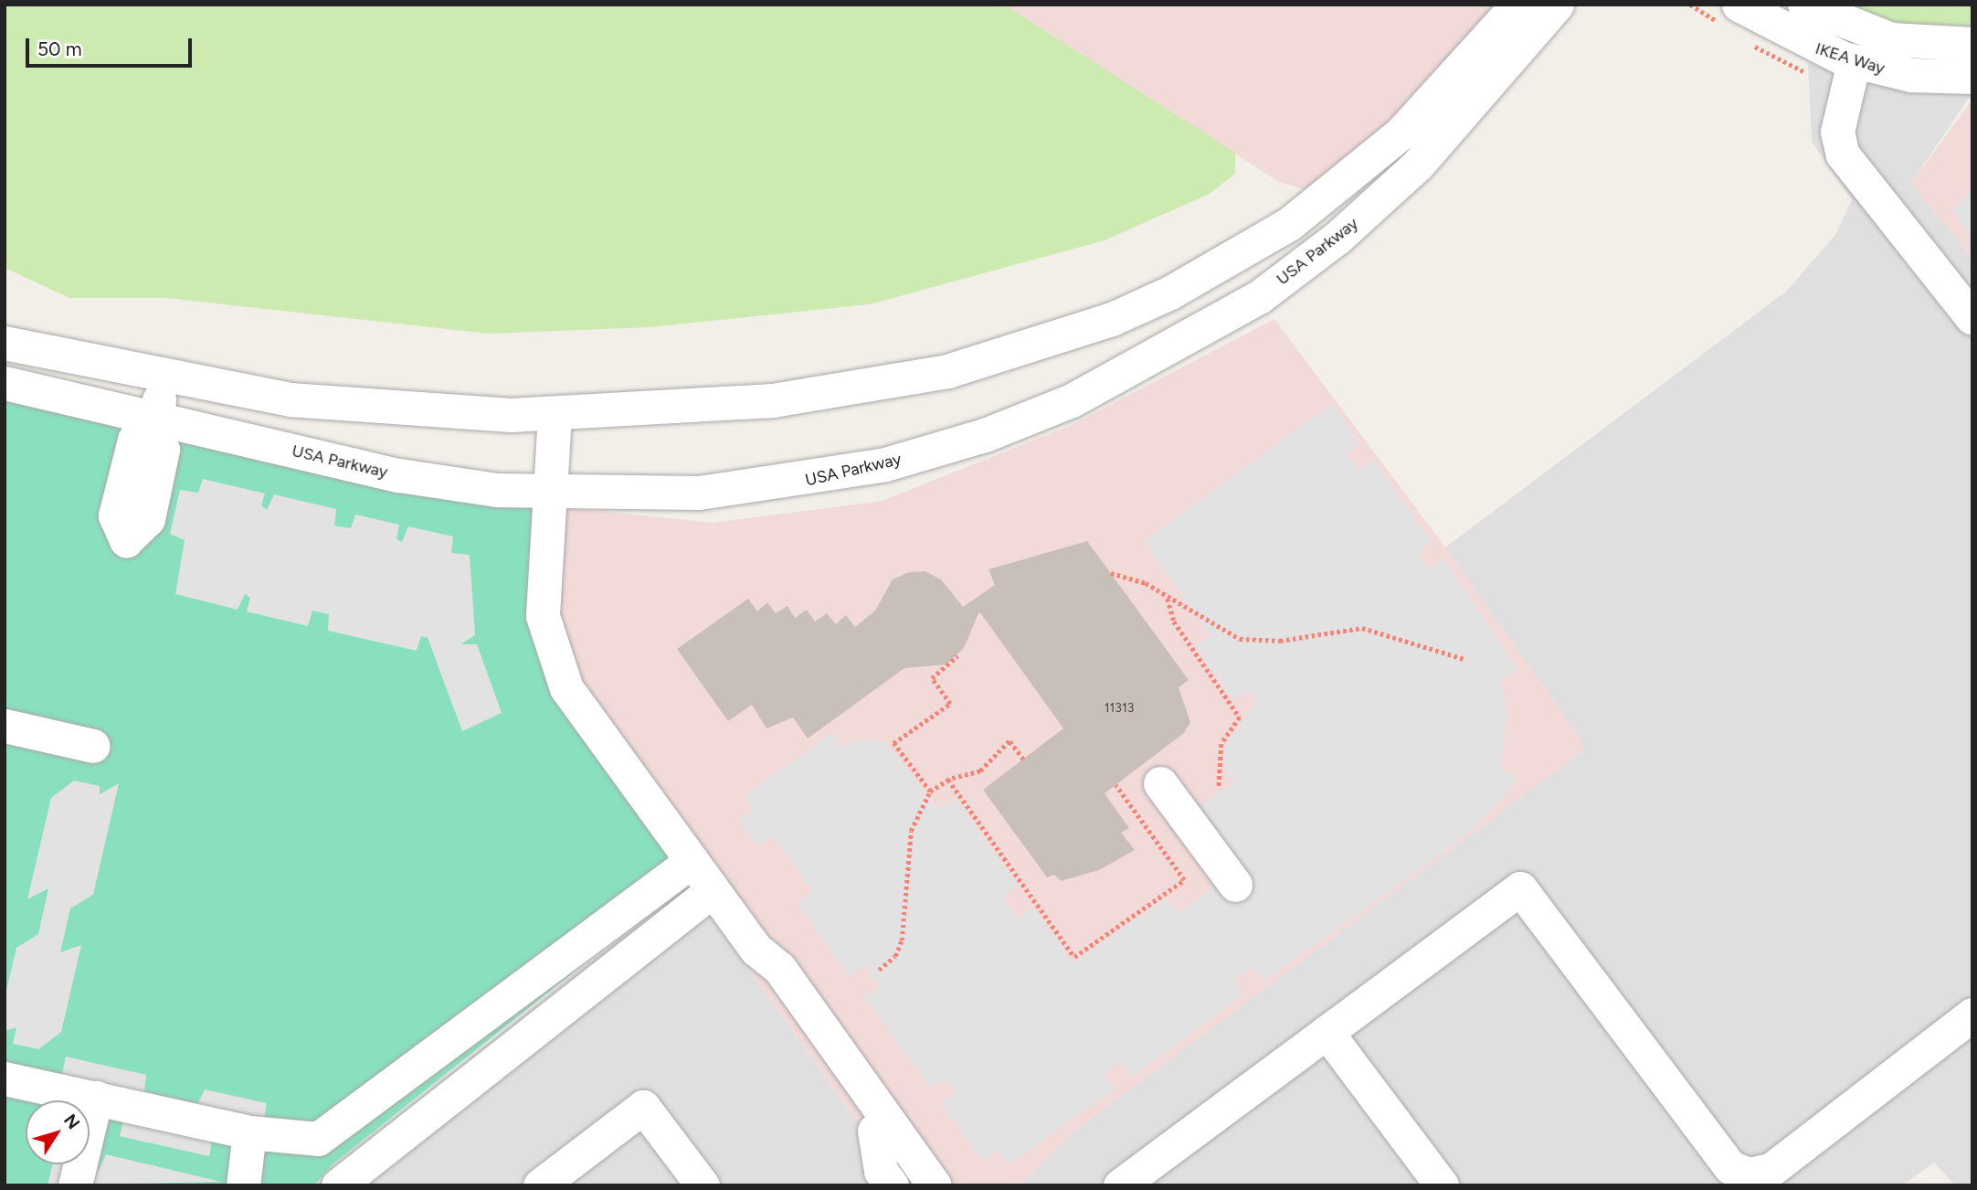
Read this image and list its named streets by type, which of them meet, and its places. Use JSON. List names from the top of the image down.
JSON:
{
  "streets": {
    "street": ["IKEA Way", "USA Parkway"]
  },
  "house_numbers": ["11313"],
  "scale_bar": "50 m",
  "north": "top right"
}
